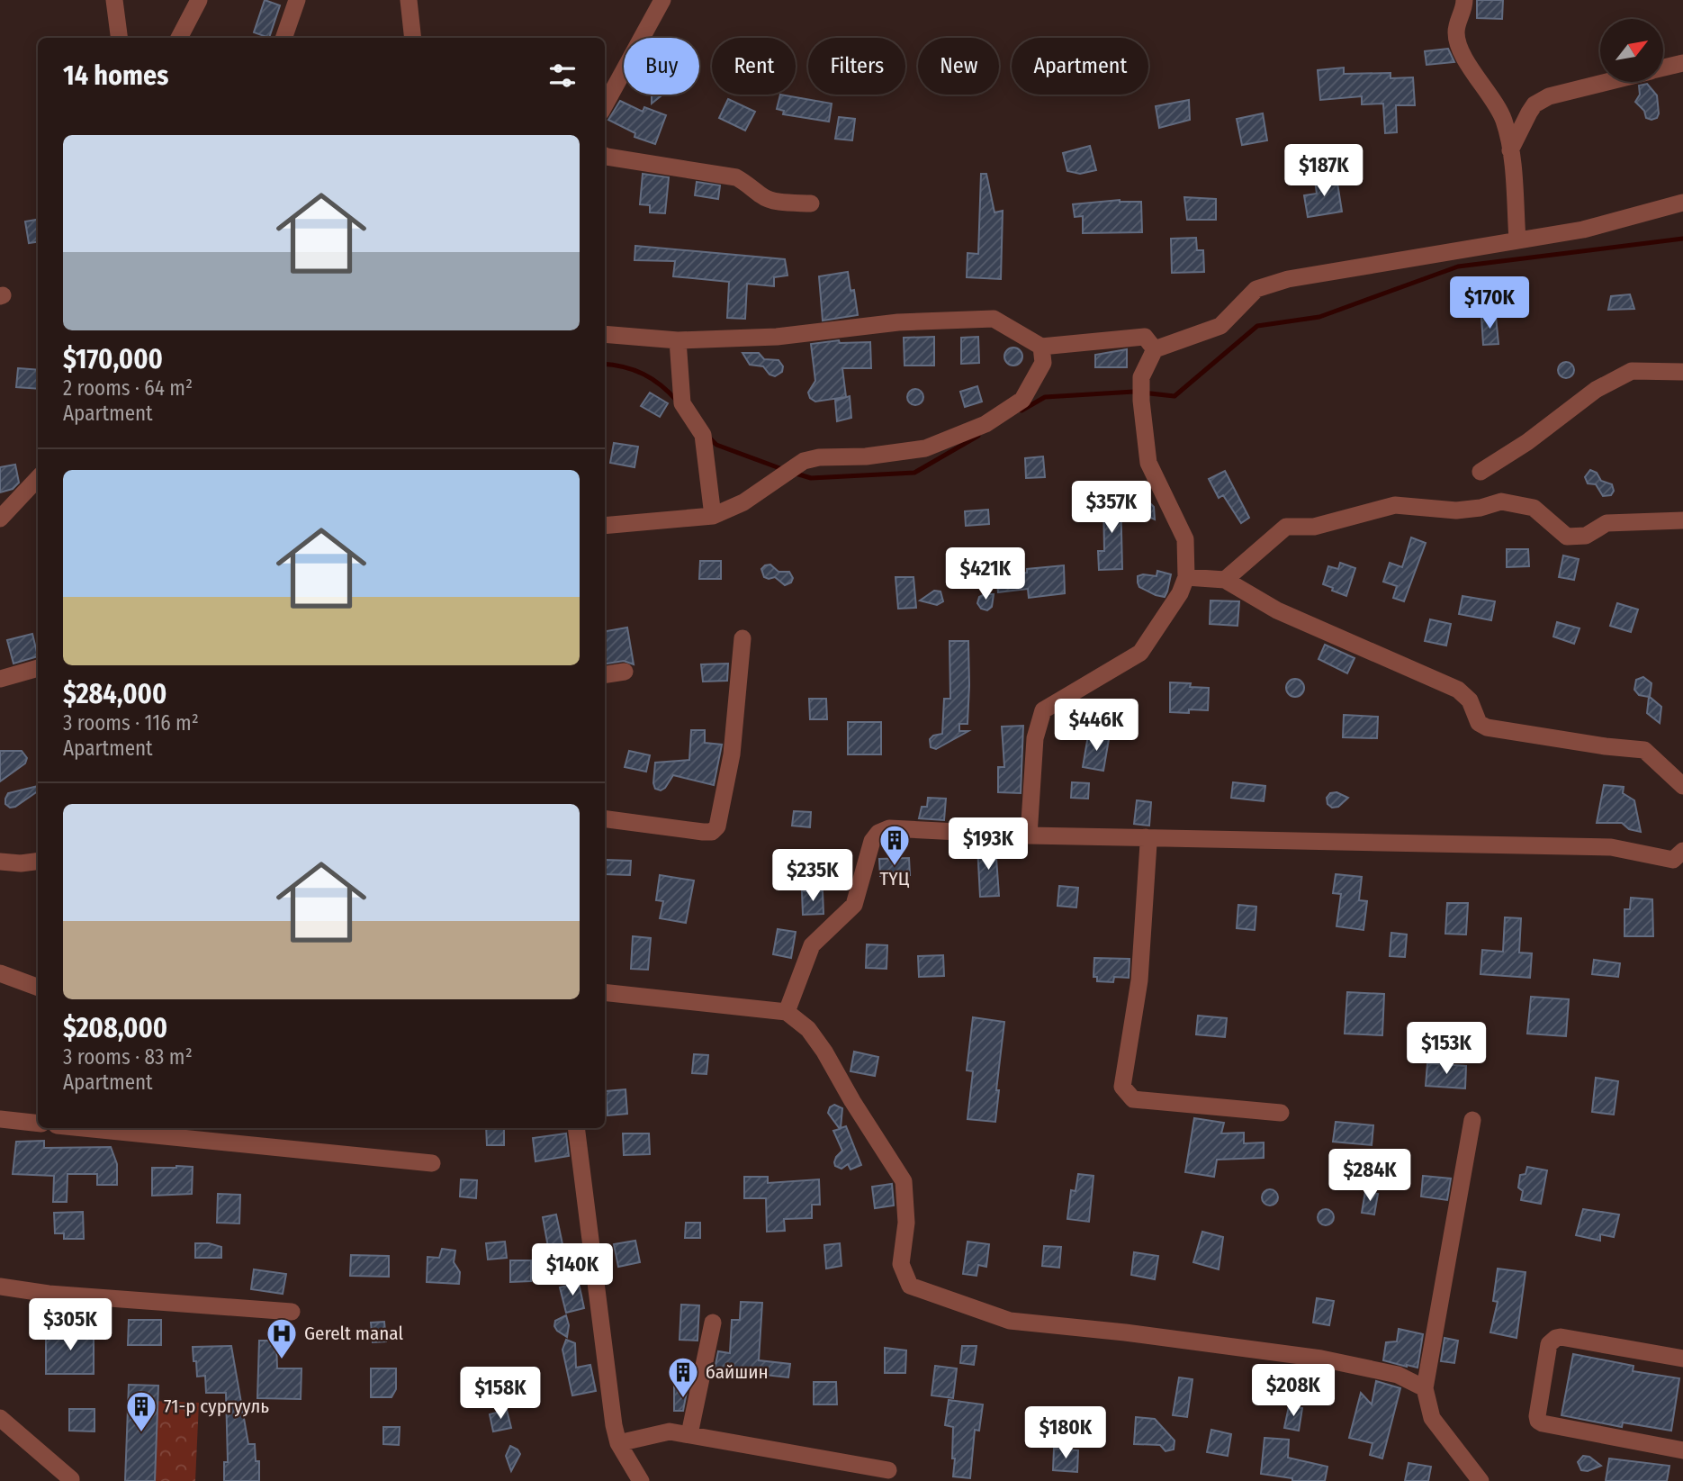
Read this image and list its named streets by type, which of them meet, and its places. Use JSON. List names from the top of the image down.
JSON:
{
  "places": {
    "building": ["ТҮЦ", "байшин", "71-р сургууль"],
    "hospital": ["Gerelt manal"]
  },
  "north": "top right",
  "page": {
    "chip": [
      "Buy",
      "Rent",
      "Filters",
      "New",
      "Apartment"
    ],
    "heading": "14 homes",
    "list": [
      {
        "name": "$170,000",
        "note": "2 rooms · 64 m² · Apartment"
      },
      {
        "name": "$284,000",
        "note": "3 rooms · 116 m² · Apartment"
      },
      {
        "name": "$208,000",
        "note": "3 rooms · 83 m² · Apartment"
      }
    ],
    "price": [
      "$187K",
      "$170K",
      "$357K",
      "$421K",
      "$446K",
      "$193K",
      "$235K",
      "$153K",
      "$284K",
      "$140K",
      "$305K",
      "$208K",
      "$158K",
      "$180K"
    ]
  }
}
